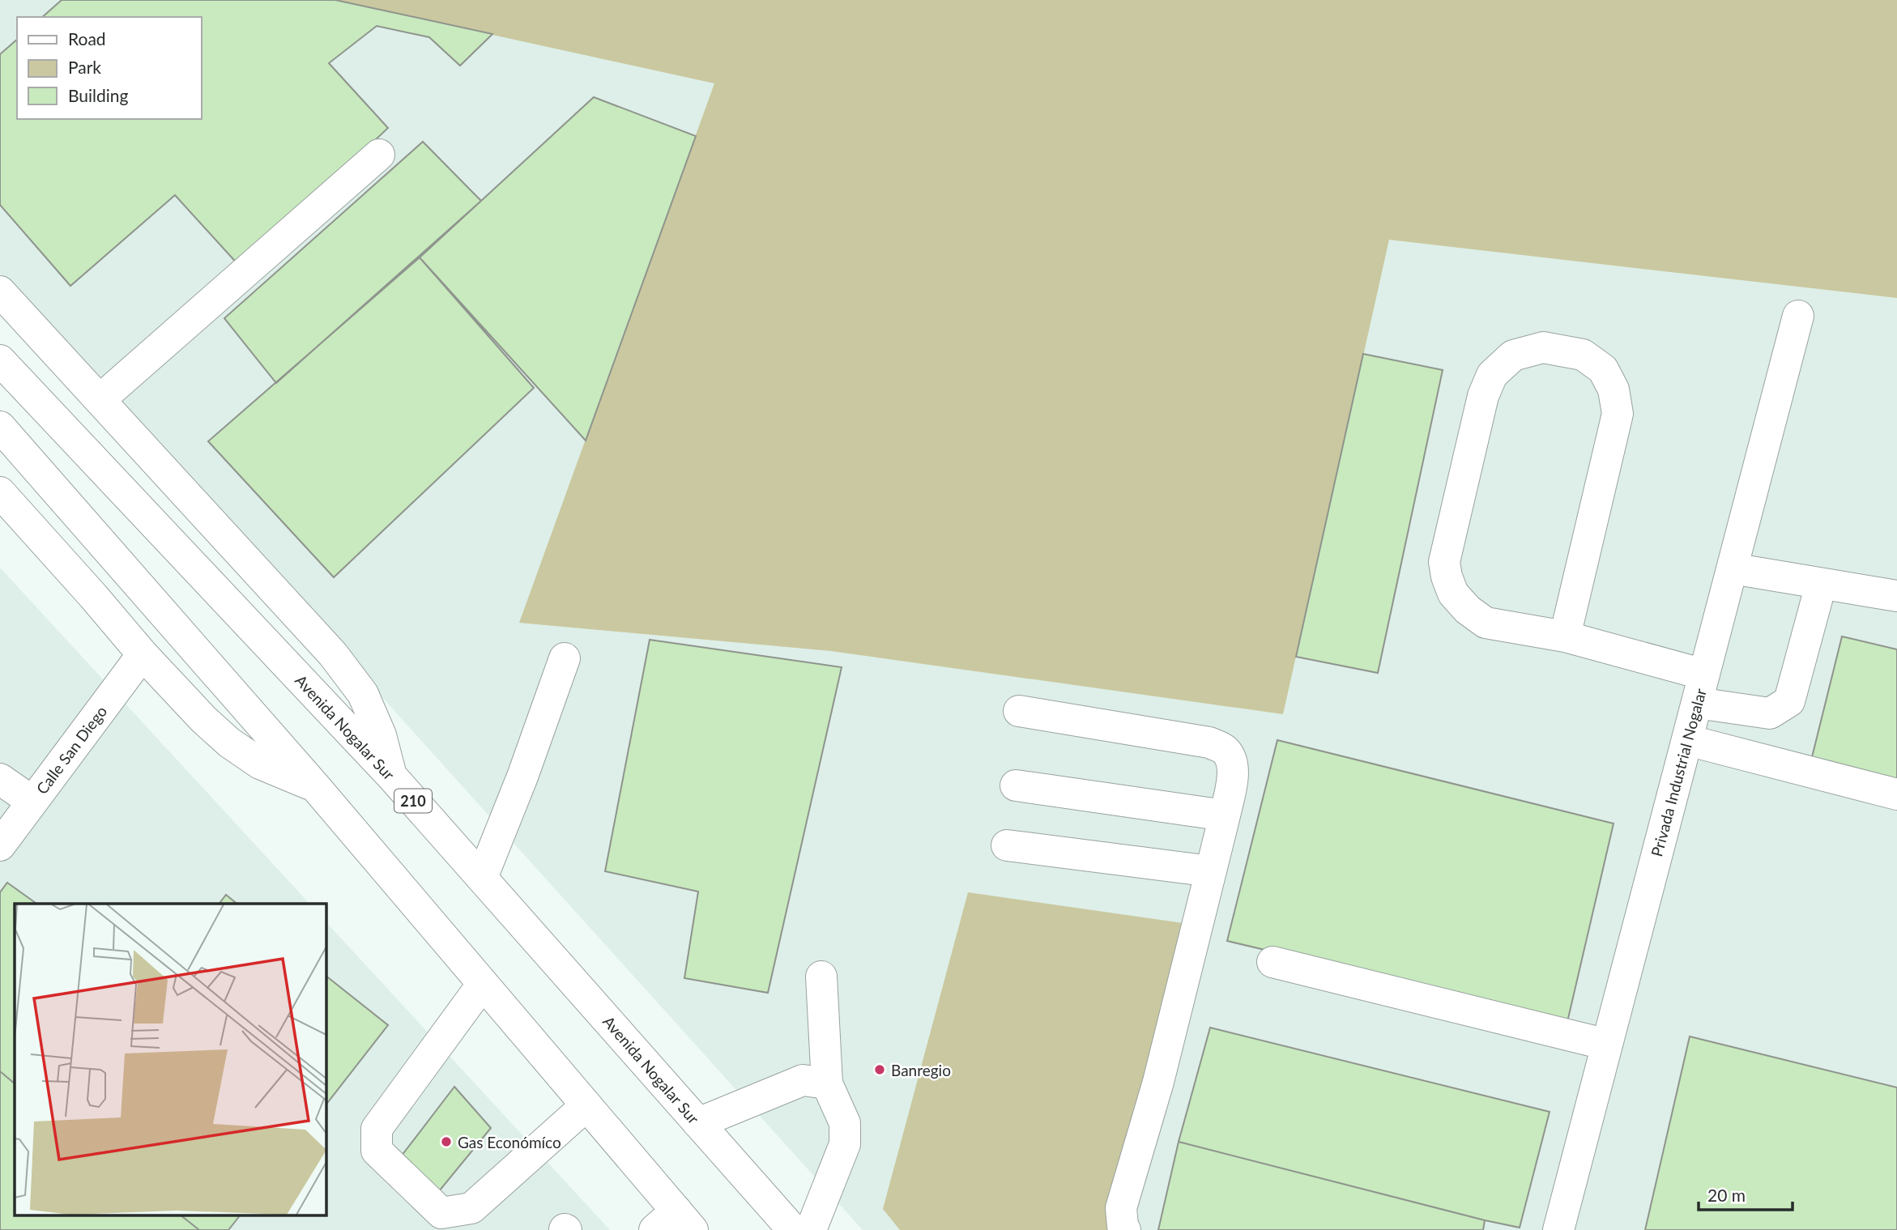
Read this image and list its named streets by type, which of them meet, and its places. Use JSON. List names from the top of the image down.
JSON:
{
  "streets": {
    "main road": [
      "Avenida Nogalar Sur",
      "Calle San Diego",
      "Privada Industrial Nogalar",
      "210"
    ]
  },
  "places": ["Banregio", "Gas Económíco"],
  "legend": ["Road", "Park", "Building"],
  "scale_bar": "20 m"
}
